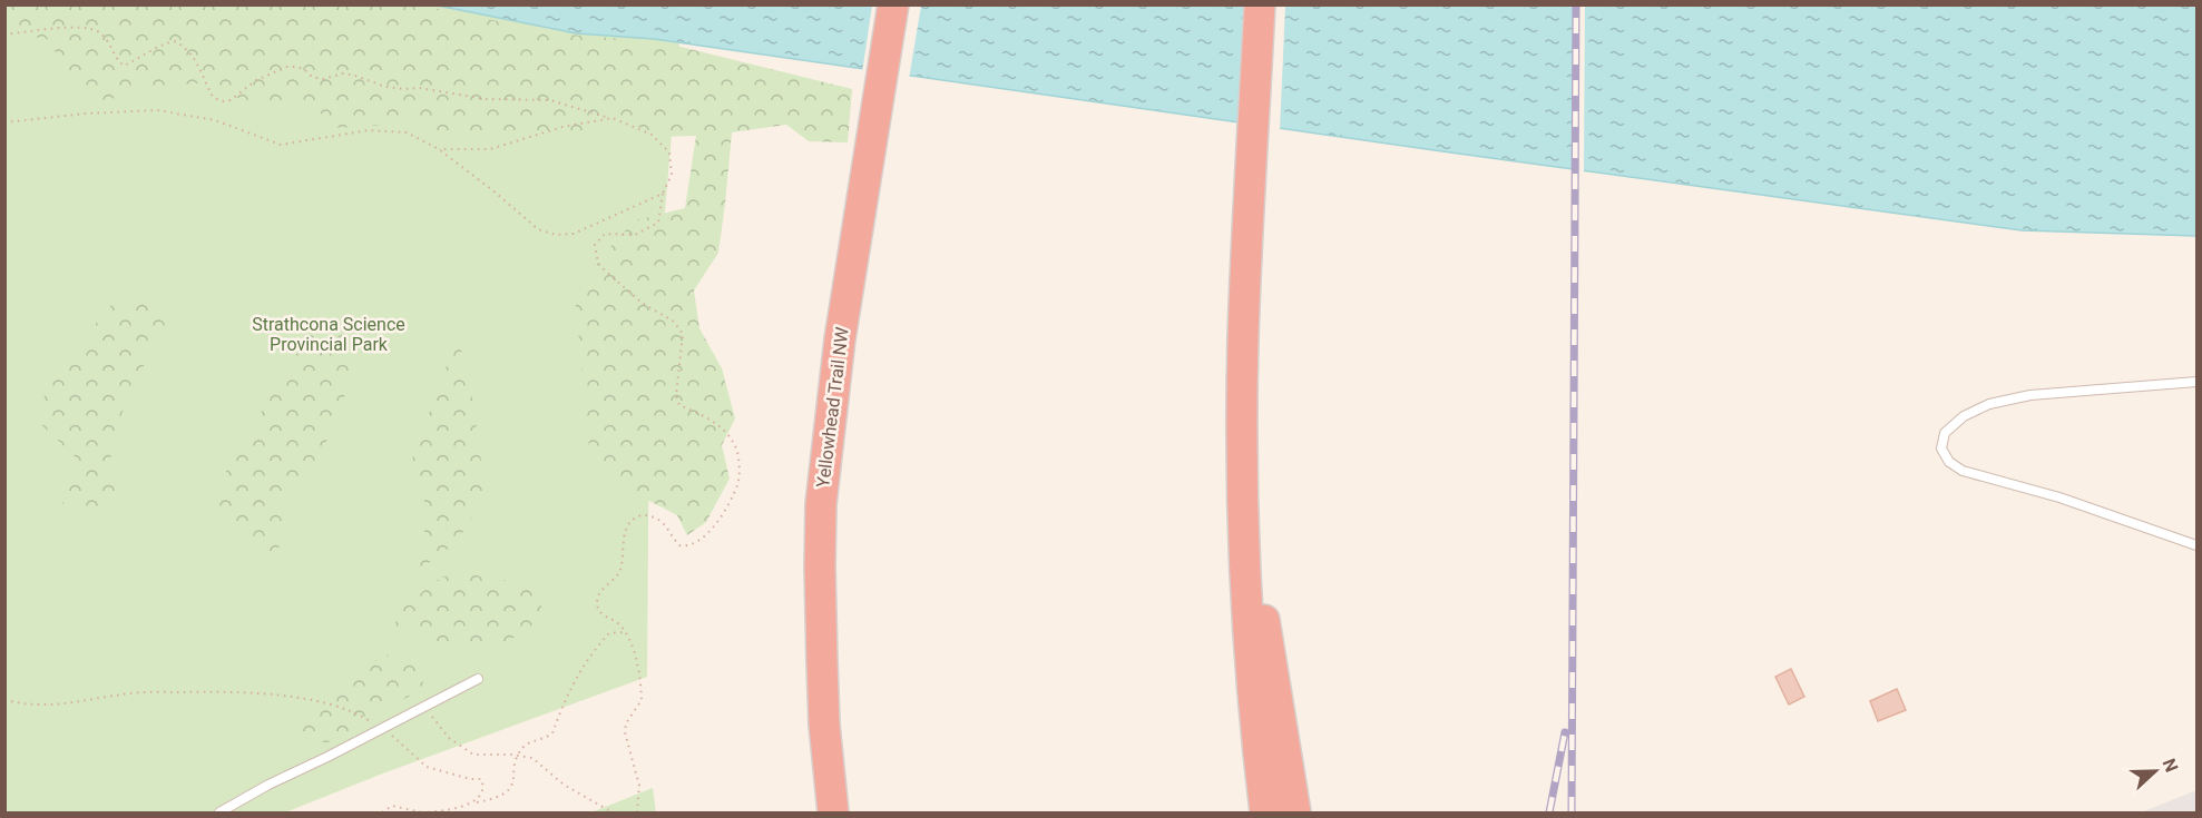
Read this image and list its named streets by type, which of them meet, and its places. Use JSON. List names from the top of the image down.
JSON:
{
  "streets": {
    "highway": ["Yellowhead Trail NW"]
  },
  "parks": ["Strathcona Science Provincial Park"],
  "north": "right"
}
